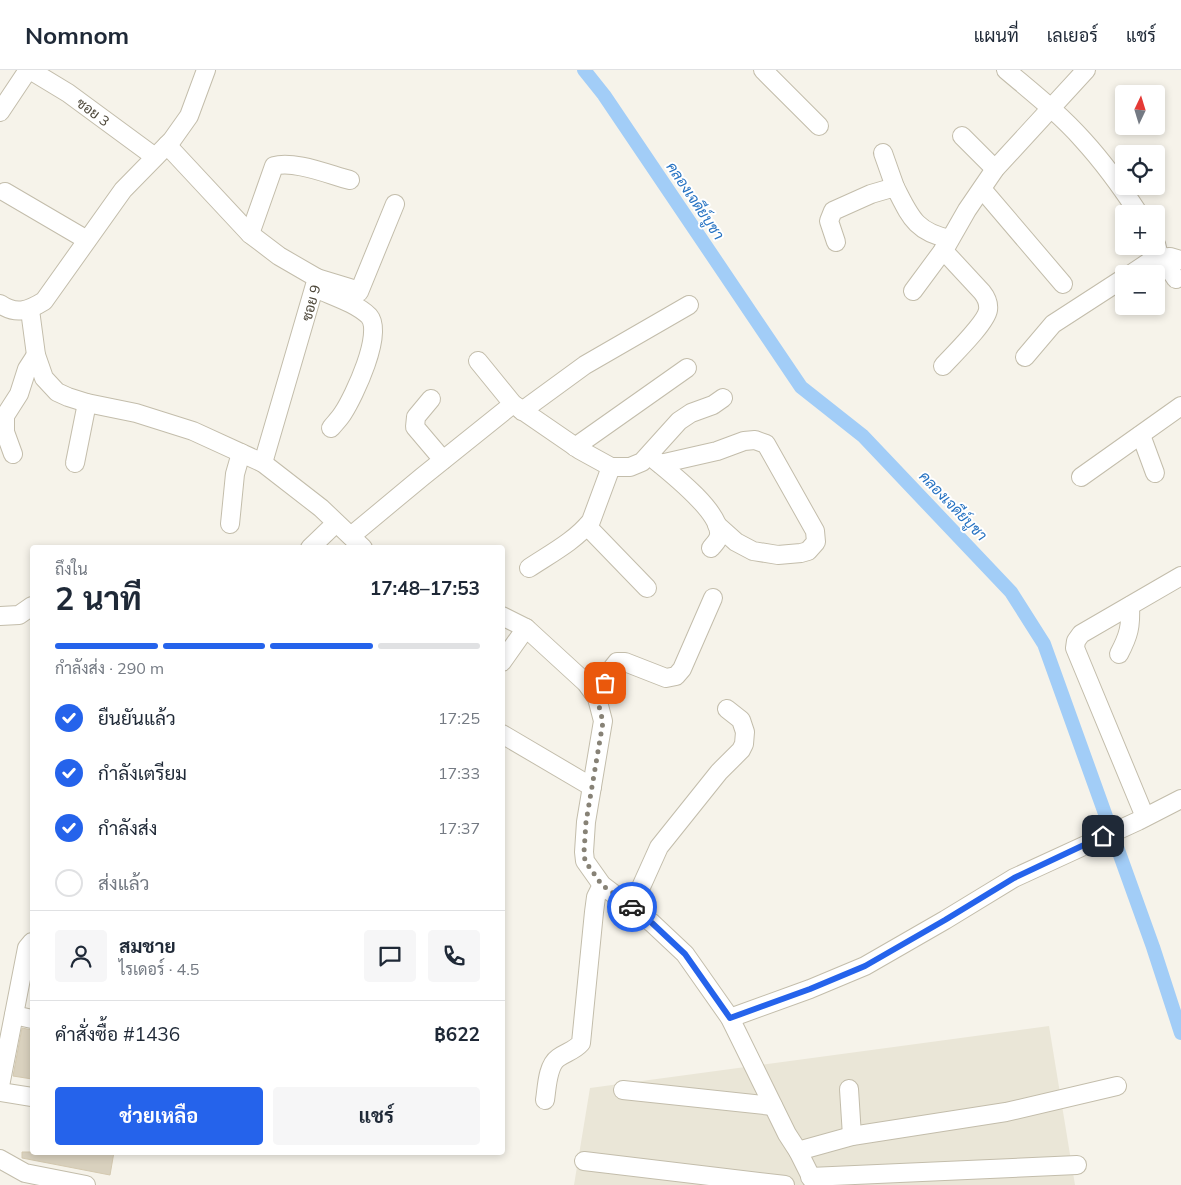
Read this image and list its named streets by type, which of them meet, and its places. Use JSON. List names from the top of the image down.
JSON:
{
  "streets": {
    "street": ["ซอย 3", "ซอย 9"]
  },
  "crossings": [
    ["ซอย 3", "ซอย 9"]
  ],
  "water": ["คลองเจดีย์บูชา"],
  "north": "top",
  "page": {
    "header": "Nomnom",
    "nav": ["แผนที่", "เลเยอร์", "แชร์"],
    "map_buttons": ["+", "−"],
    "heading": ["2 นาที", "ถึงใน", "17:48–17:53"],
    "panel": [
      "สมชาย",
      "ไรเดอร์ · 4.5",
      "คำสั่งซื้อ #1436",
      "฿622"
    ],
    "bar": "กำลังส่ง · 290 m",
    "list": [
      ["ยืนยันแล้ว", "17:25"],
      ["กำลังเตรียม", "17:33"],
      ["กำลังส่ง", "17:37"],
      "ส่งแล้ว"
    ],
    "buttons": ["ช่วยเหลือ", "แชร์"]
  }
}
